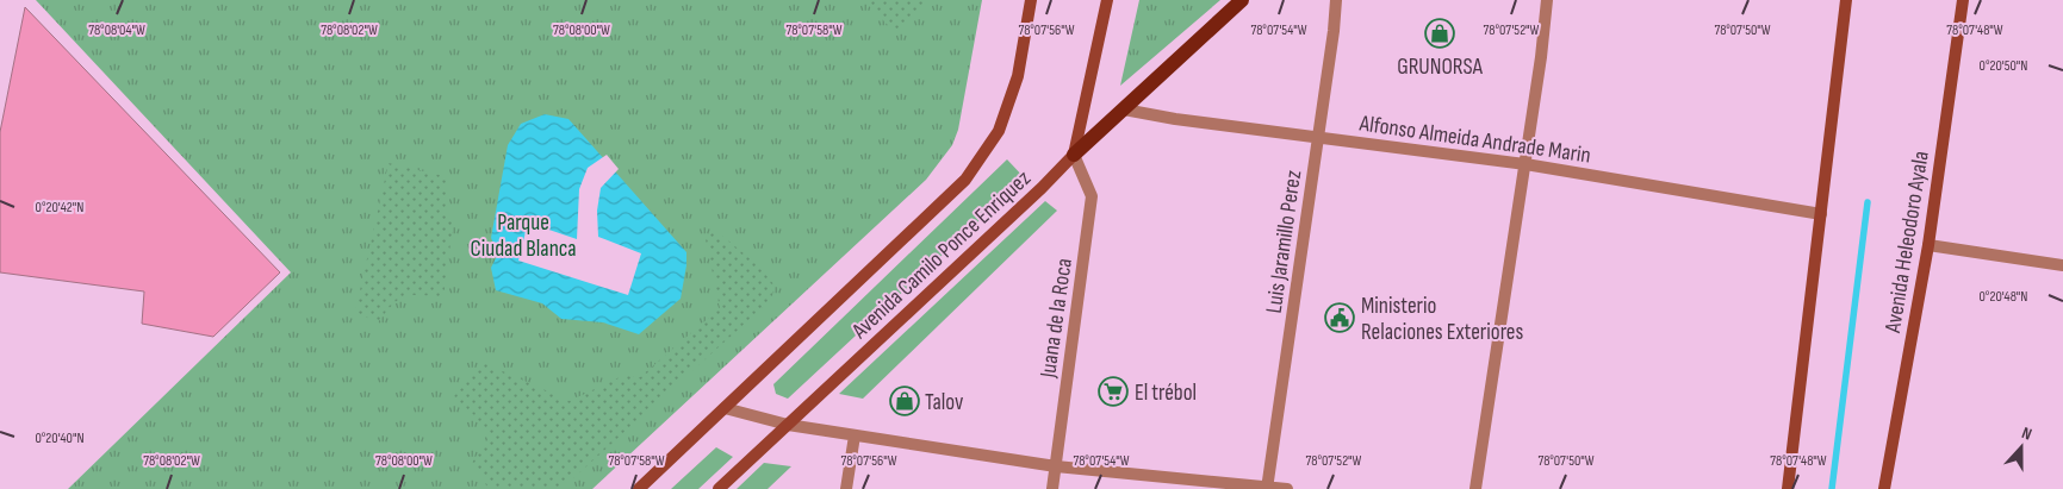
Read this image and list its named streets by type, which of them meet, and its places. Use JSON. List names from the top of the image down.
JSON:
{
  "streets": {
    "main road": ["Avenida Heleodoro Ayala", "Avenida Camilo Ponce Enriquez"],
    "street": ["Alfonso Almeida Andrade Marin", "Luis Jaramillo Perez", "Juana de la Roca"]
  },
  "crossings": [
    ["Alfonso Almeida Andrade Marin", "Luis Jaramillo Perez"],
    ["Avenida Camilo Ponce Enriquez", "Juana de la Roca"]
  ],
  "parks": ["Parque Ciudad Blanca"],
  "places": {
    "shop": ["GRUNORSA", "Talov"],
    "public building": ["Ministerio Relaciones Exteriores"],
    "supermarket": ["El trébol"]
  },
  "north": "top",
  "coordinates": [
    "78°08'04\"W",
    "78°08'02\"W",
    "78°08'00\"W",
    "78°07'58\"W",
    "78°07'56\"W",
    "78°07'54\"W",
    "78°07'52\"W",
    "78°07'50\"W",
    "78°07'48\"W",
    "0°20'50\"N",
    "0°20'42\"N",
    "0°20'48\"N",
    "0°20'40\"N"
  ]
}
